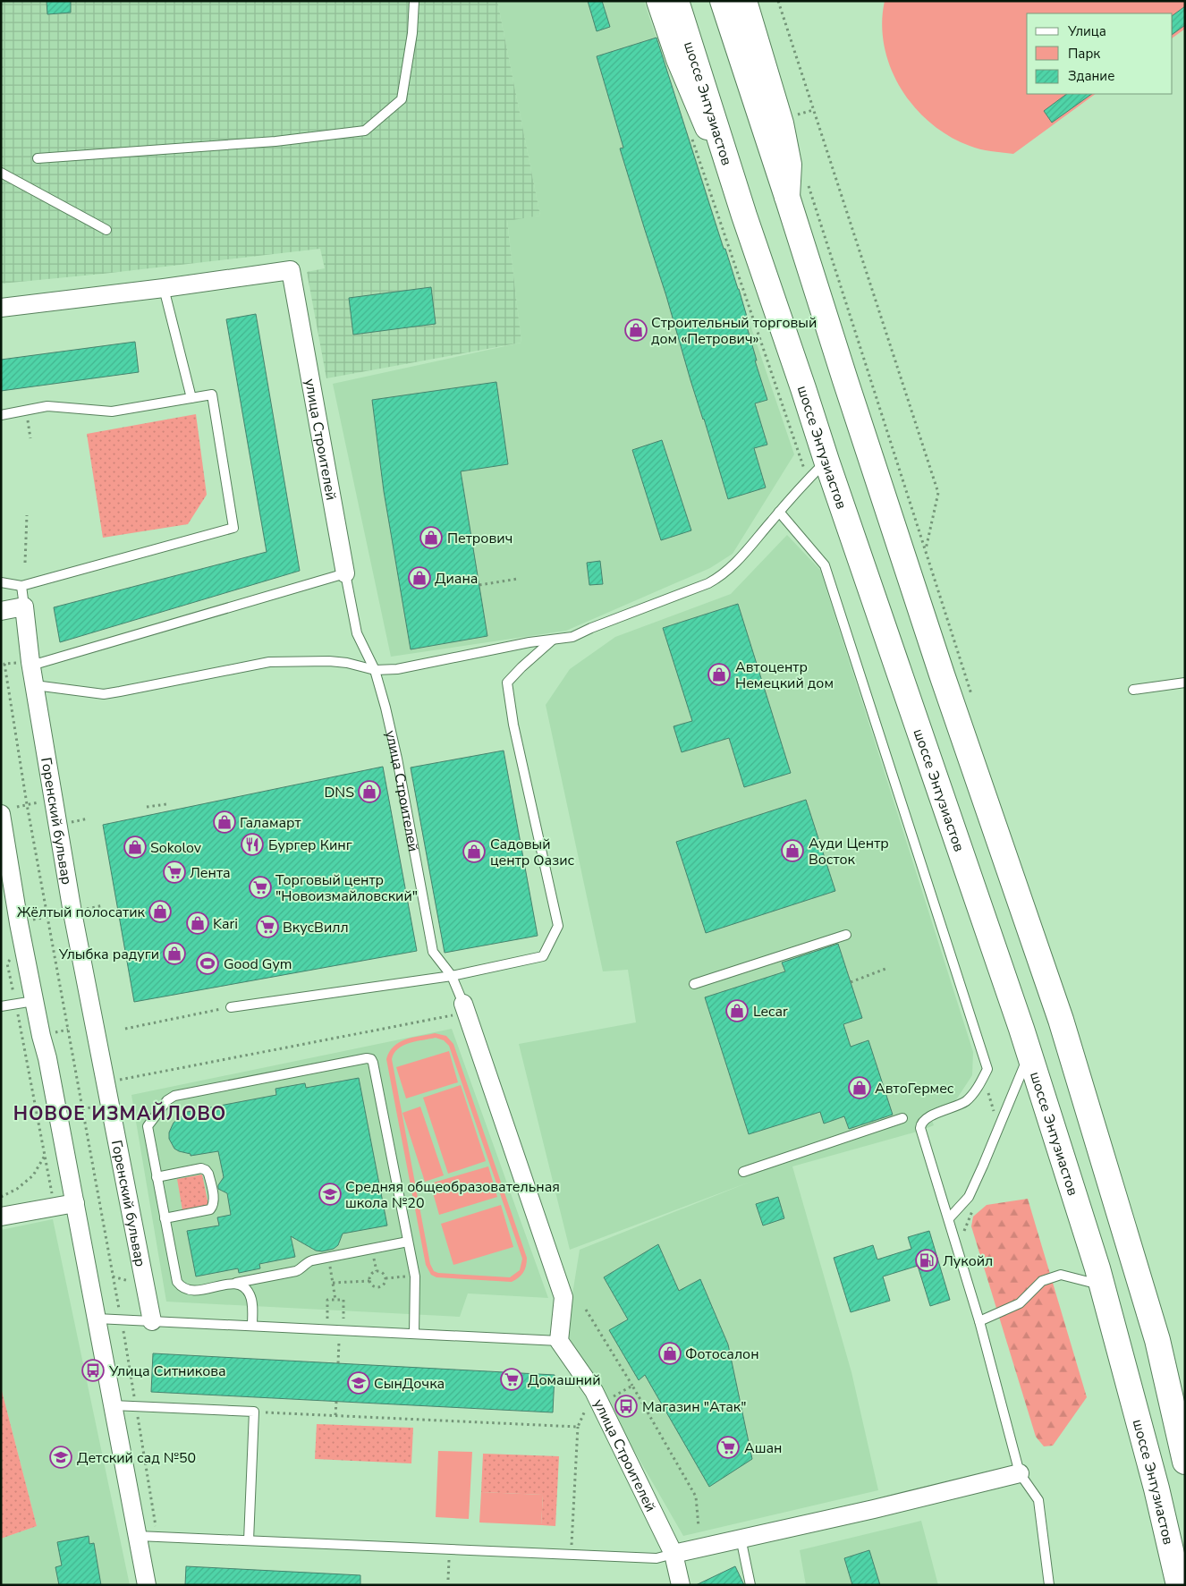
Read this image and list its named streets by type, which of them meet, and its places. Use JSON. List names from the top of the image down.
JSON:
{
  "streets": {
    "main road": ["шоссе Энтузиастов"],
    "street": ["улица Строителей", "Горенский бульвар"]
  },
  "districts": ["НОВОЕ ИЗМАЙЛОВО"],
  "places": {
    "shop": [
      "Строительный торговый дом «Петрович»",
      "Петрович",
      "Диана",
      "Автоцентр Немецкий дом",
      "DNS",
      "Галамарт",
      "Sokolov",
      "Ауди Центр Восток",
      "Садовый центр Оазис",
      "Жёлтый полосатик",
      "Kari",
      "Улыбка радуги",
      "Lecar",
      "АвтоГермес",
      "Фотосалон"
    ],
    "restaurant": ["Бургер Кинг"],
    "supermarket": [
      "Лента",
      "Торговый центр \"Новоизмайловский\"",
      "ВкусВилл",
      "Домашний",
      "Ашан"
    ],
    "sports": ["Good Gym"],
    "school or university": ["Средняя общеобразовательная школа №20", "СынДочка", "Детский сад №50"],
    "fuel station": ["Лукойл"],
    "bus stop": ["Улица Ситникова", "Магазин \"Атак\""]
  },
  "legend": ["Улица", "Парк", "Здание"]
}
